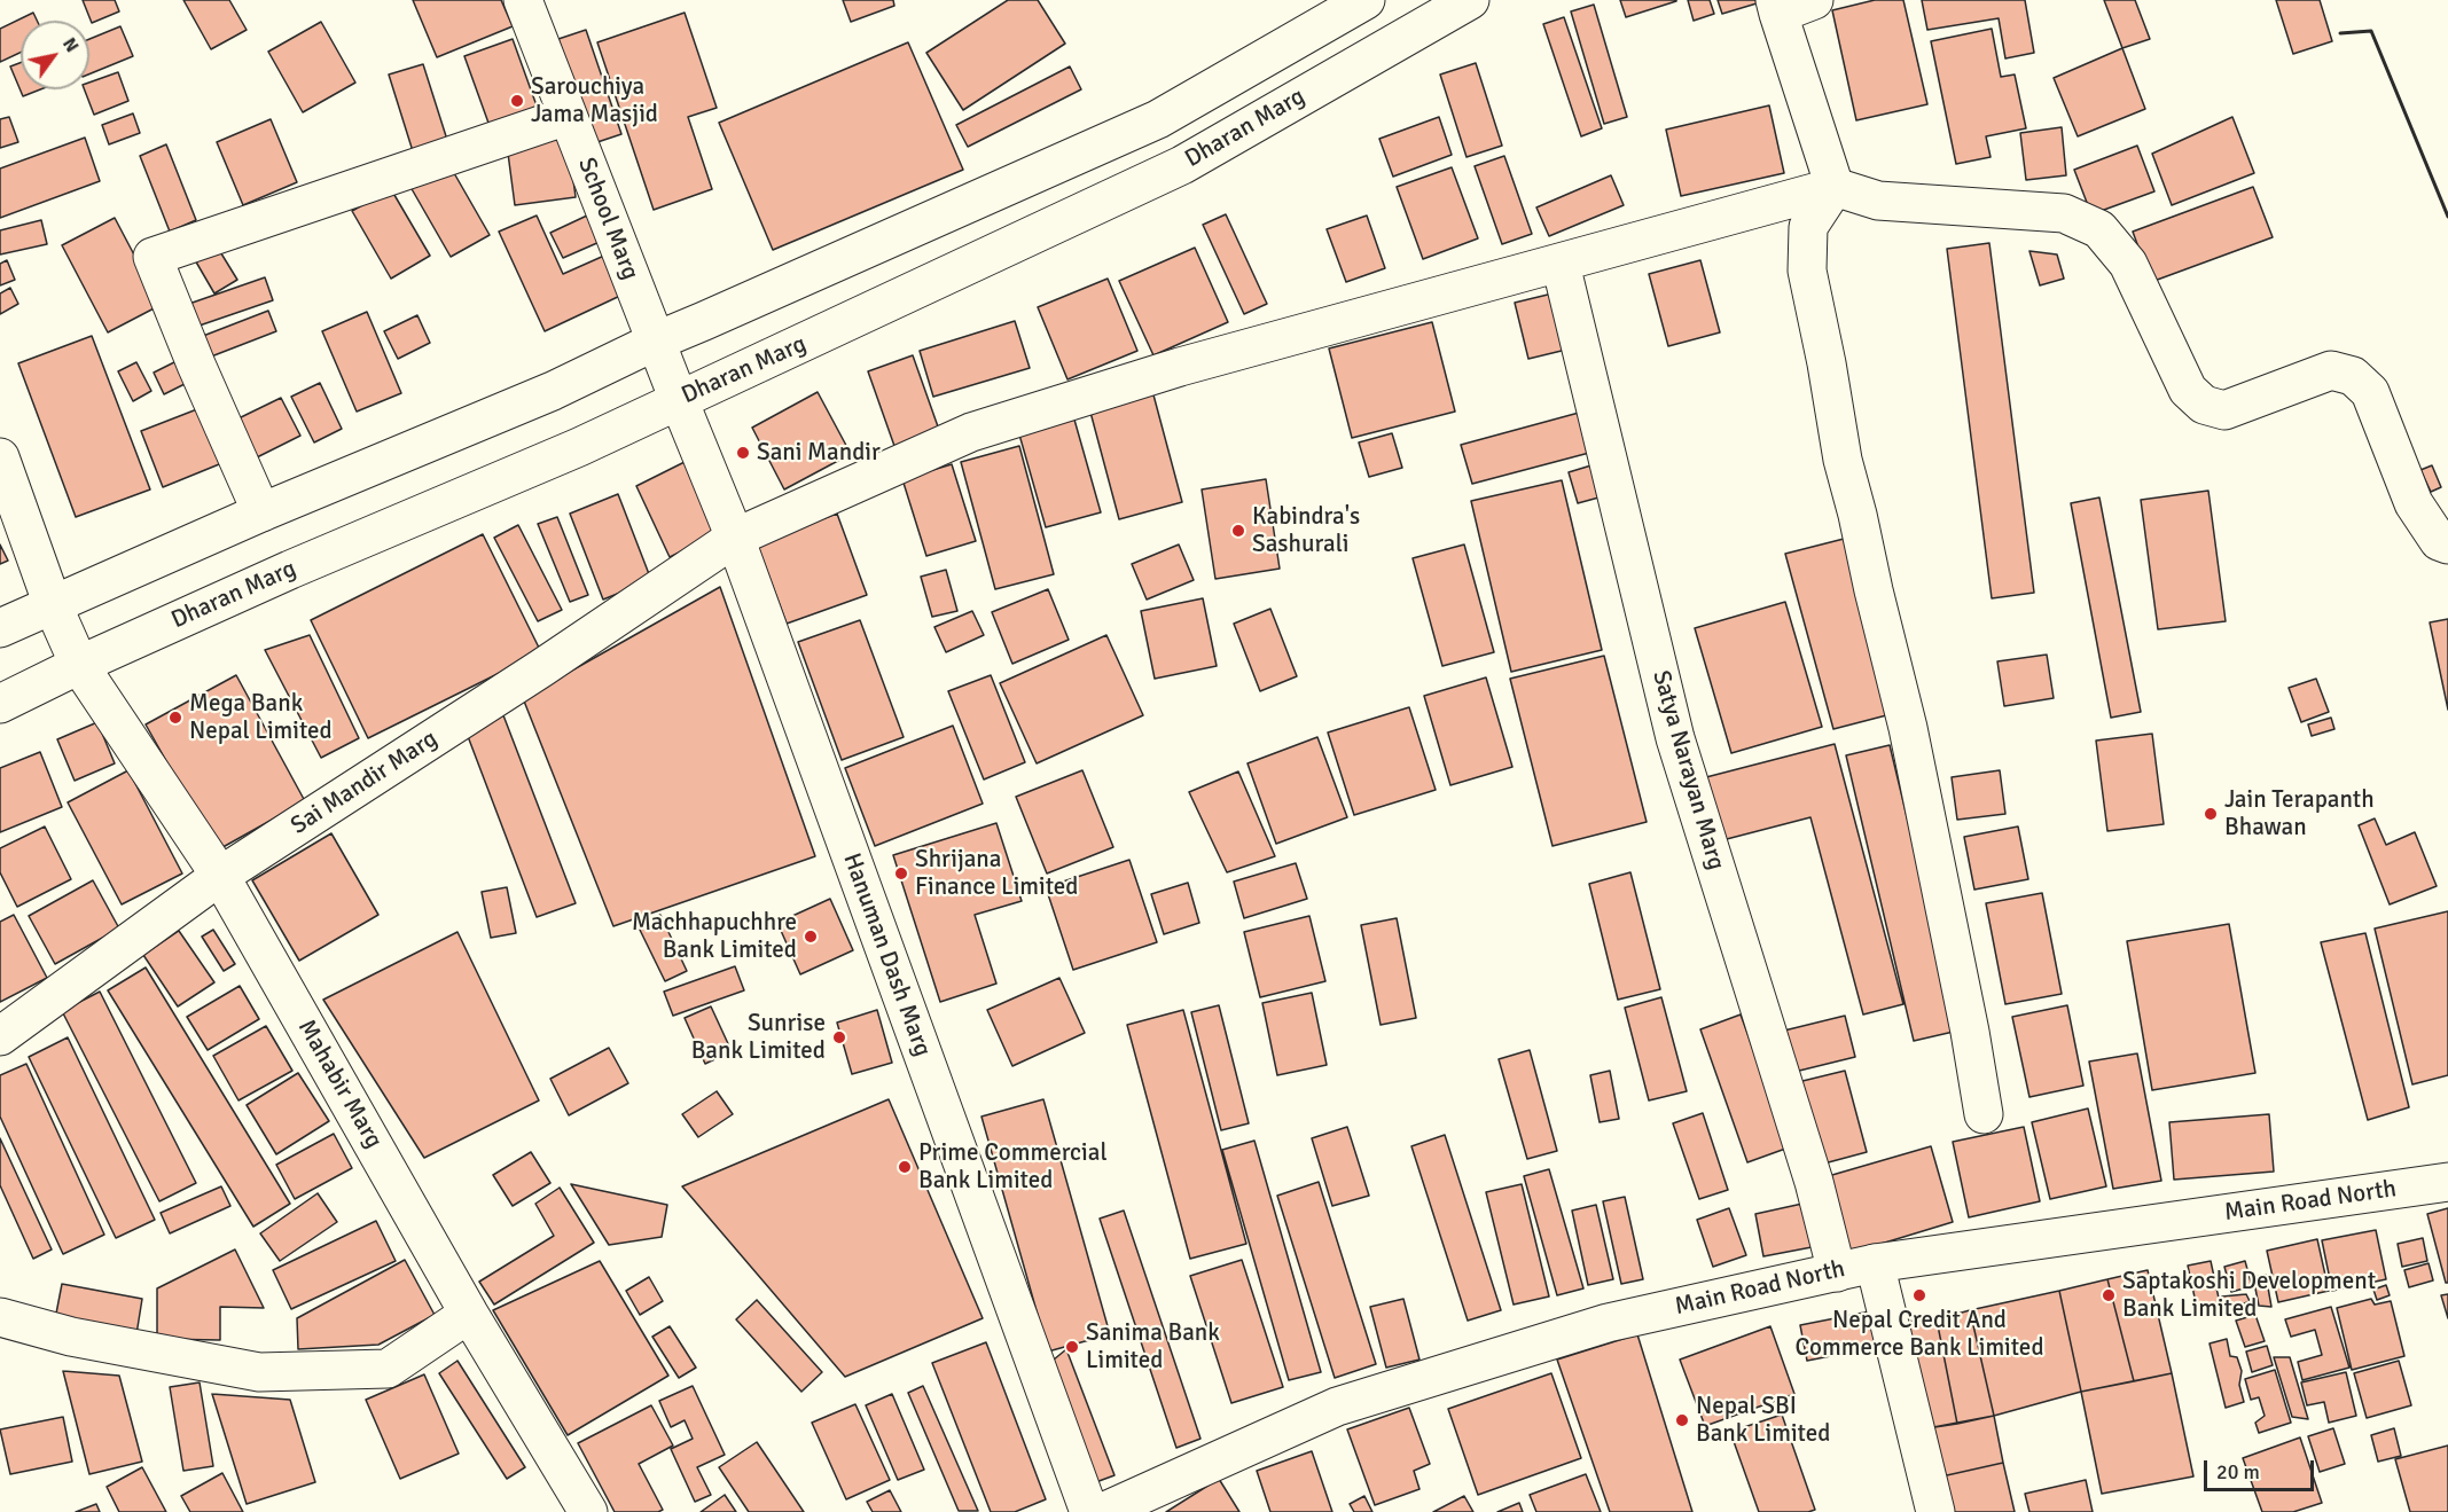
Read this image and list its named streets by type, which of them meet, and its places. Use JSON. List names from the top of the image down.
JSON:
{
  "streets": {
    "street": [
      "Dharan Marg",
      "School Marg",
      "Satya Narayan Marg",
      "Sai Mandir Marg",
      "Hanuman Dash Marg",
      "Mahabir Marg",
      "Main Road North"
    ]
  },
  "crossings": [
    ["Dharan Marg", "School Marg"],
    ["Dharan Marg", "Hanuman Dash Marg"],
    ["Dharan Marg", "Mahabir Marg"],
    ["School Marg", "Hanuman Dash Marg"],
    ["Satya Narayan Marg", "Sai Mandir Marg"],
    ["Satya Narayan Marg", "Main Road North"],
    ["Sai Mandir Marg", "Hanuman Dash Marg"],
    ["Sai Mandir Marg", "Mahabir Marg"]
  ],
  "places": [
    "Sarouchiya Jama Masjid",
    "Sani Mandir",
    "Kabindra's Sashurali",
    "Mega Bank Nepal Limited",
    "Jain Terapanth Bhawan",
    "Shrijana Finance Limited",
    "Machhapuchhre Bank Limited",
    "Sunrise Bank Limited",
    "Prime Commercial Bank Limited",
    "Nepal Credit And Commerce Bank Limited",
    "Saptakoshi Development Bank Limited",
    "Sanima Bank Limited",
    "Nepal SBI Bank Limited"
  ],
  "scale_bar": "20 m",
  "north": "top right"
}
